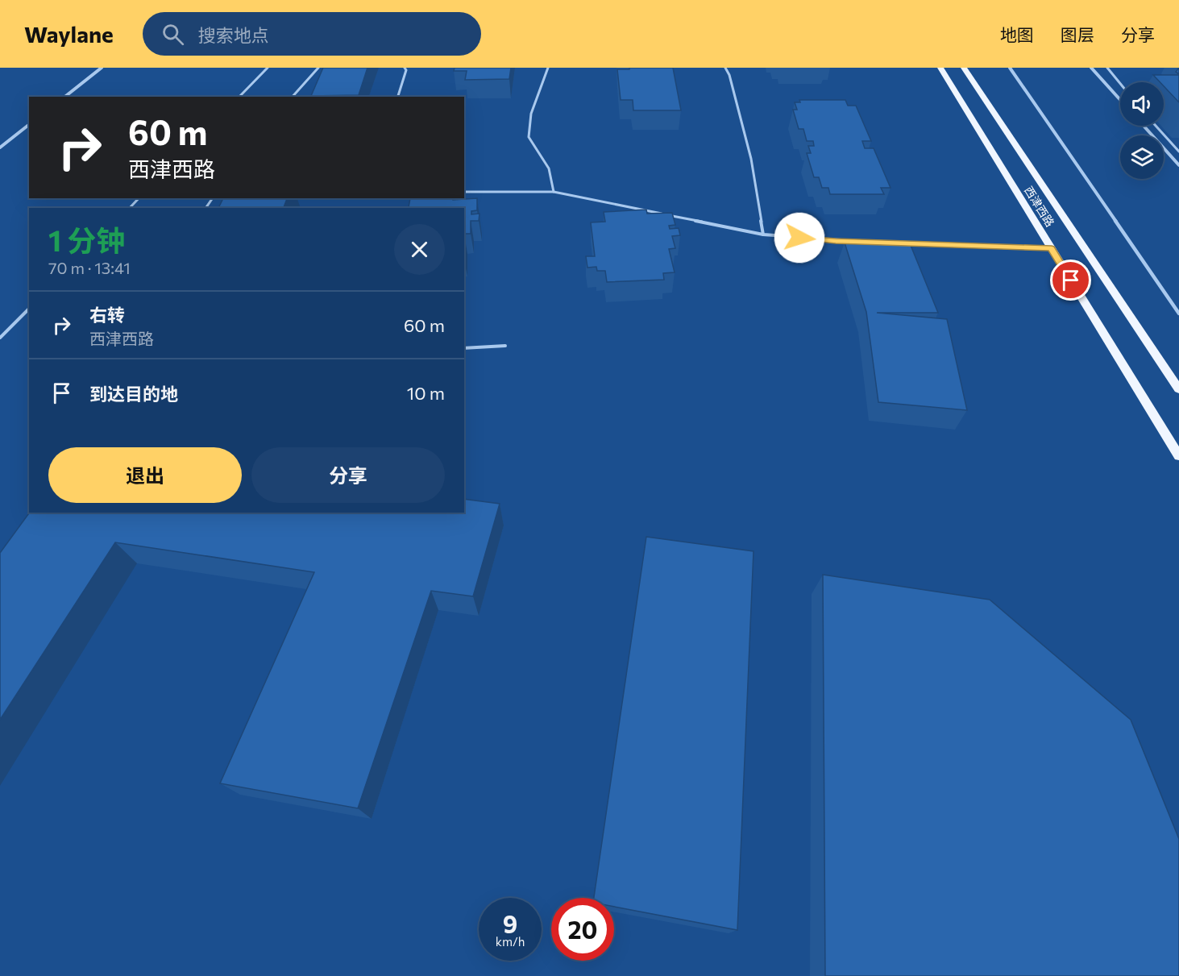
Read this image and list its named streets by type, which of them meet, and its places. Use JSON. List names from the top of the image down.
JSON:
{
  "streets": {
    "main road": ["西津西路"]
  },
  "page": {
    "header": "Waylane",
    "search": "搜索地点",
    "nav": ["地图", "图层", "分享"],
    "turn": ["60 m", "西津西路"],
    "heading": ["1 分钟", "70 m · 13:41"],
    "list": [
      {
        "name": "右转",
        "note": "西津西路",
        "value": "60 m"
      },
      {
        "name": "到达目的地",
        "value": "10 m"
      }
    ],
    "buttons": ["退出", "分享"],
    "speed": "9 km/h",
    "limit": "20"
  }
}
